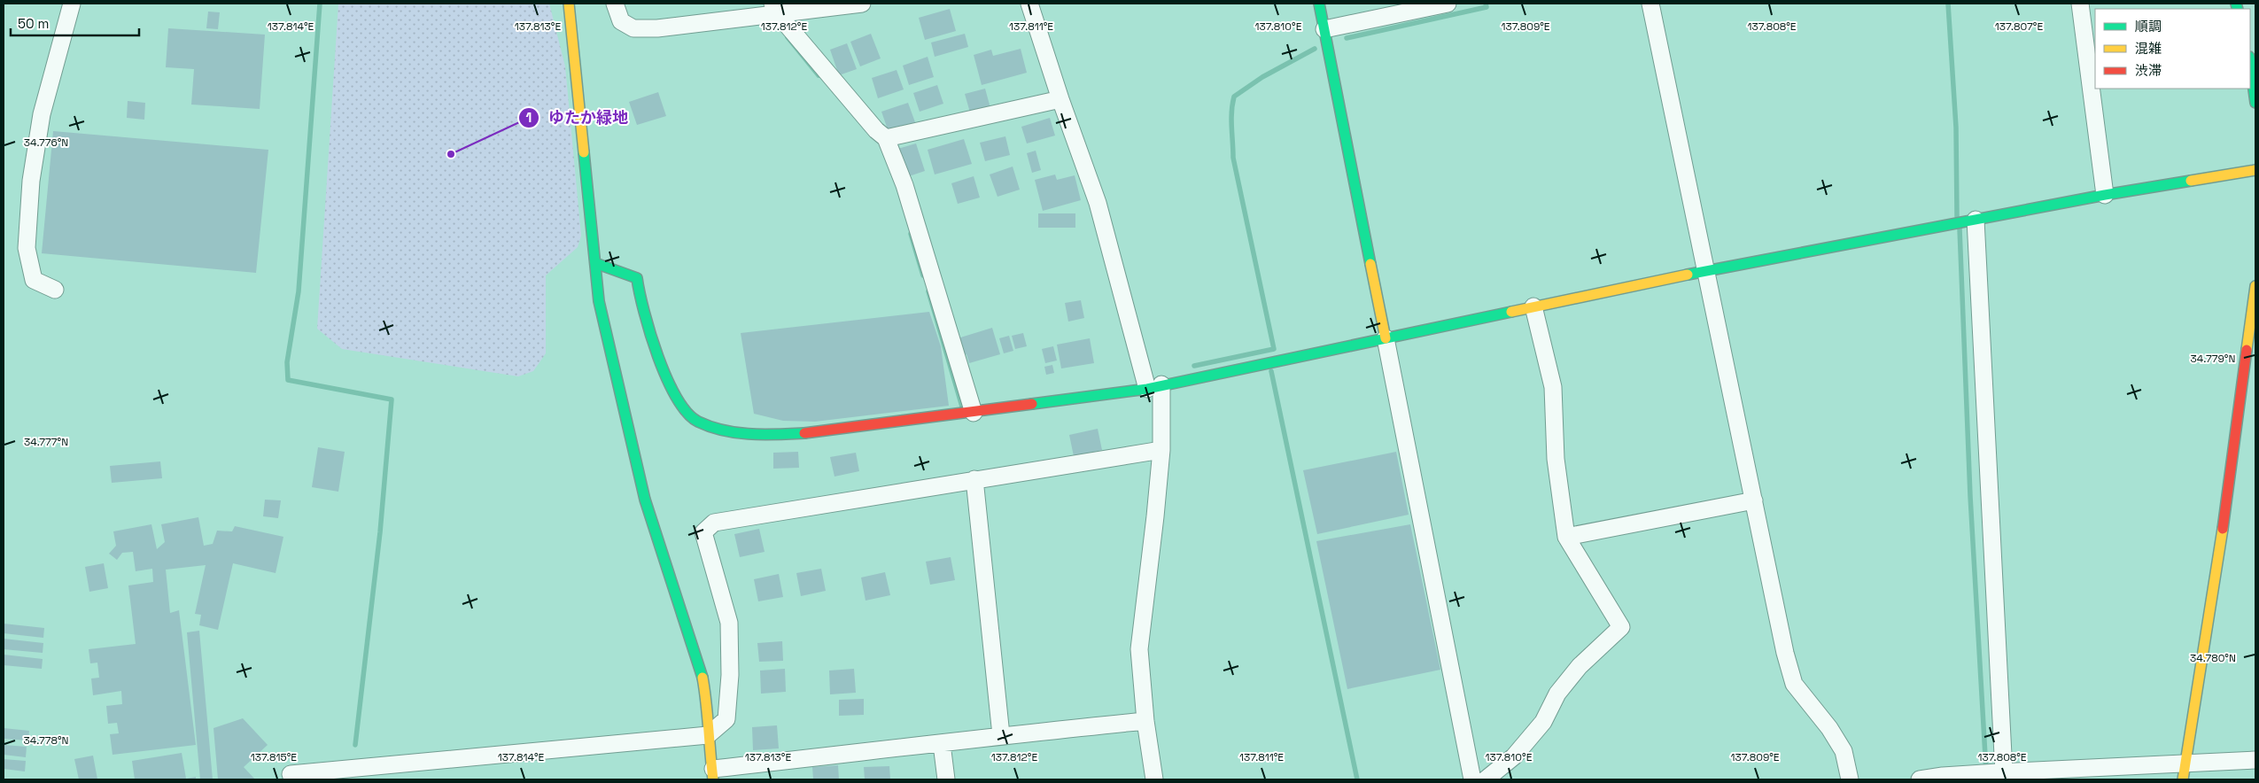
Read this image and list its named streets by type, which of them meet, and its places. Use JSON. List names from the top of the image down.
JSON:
{
  "places": ["ゆたか緑地"],
  "legend": ["順調", "混雑", "渋滞"],
  "scale_bar": "50 m",
  "coordinates": [
    "137.814°E",
    "137.813°E",
    "137.812°E",
    "137.811°E",
    "137.810°E",
    "137.809°E",
    "137.808°E",
    "137.807°E",
    "34.776°N",
    "34.779°N",
    "34.777°N",
    "34.780°N",
    "34.778°N",
    "137.815°E"
  ]
}
